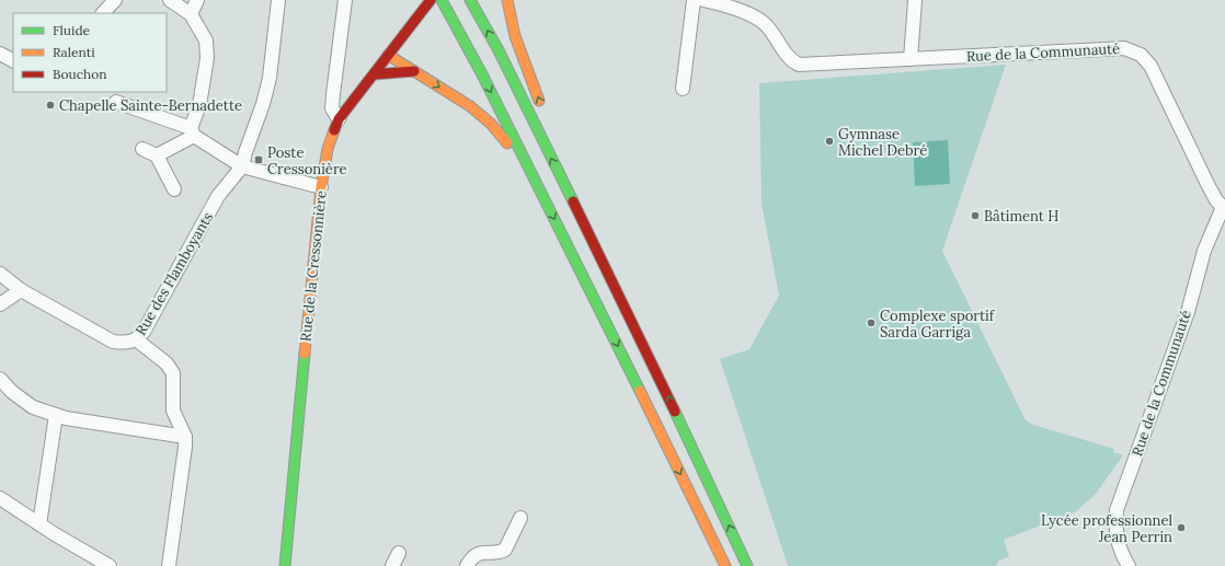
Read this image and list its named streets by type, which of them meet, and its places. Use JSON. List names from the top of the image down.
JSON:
{
  "streets": {
    "main road": ["Rue de la Cressonnière"],
    "street": ["Rue de la Communauté", "Rue des Flamboyants"]
  },
  "places": {
    "other": [
      "Chapelle Sainte-Bernadette",
      "Gymnase Michel Debré",
      "Bâtiment H",
      "Complexe sportif Sarda Garriga",
      "Lycée professionnel Jean Perrin"
    ],
    "transit": ["Poste Cressonière"]
  },
  "legend": ["Fluide", "Ralenti", "Bouchon"]
}
